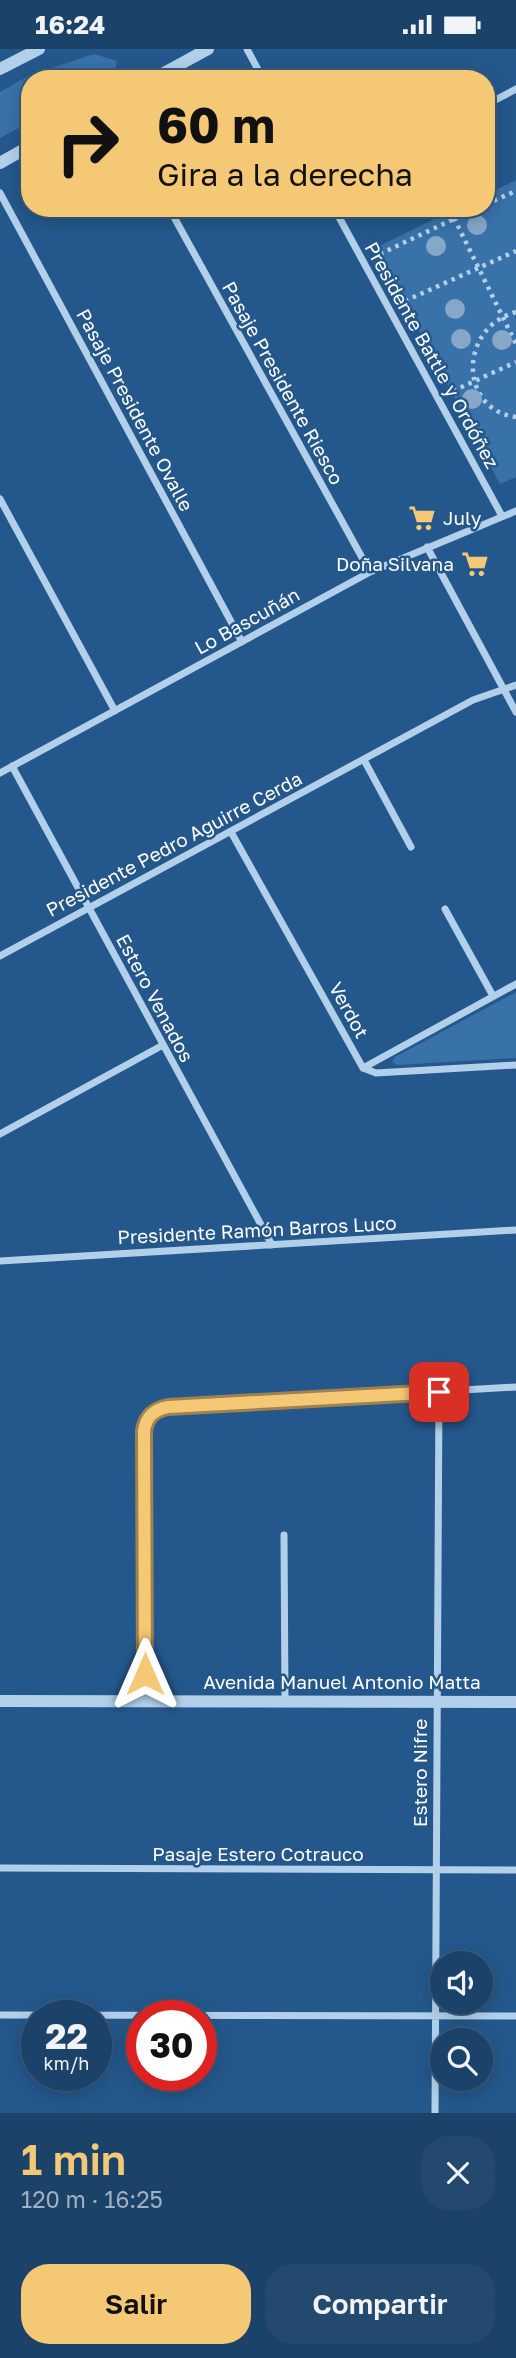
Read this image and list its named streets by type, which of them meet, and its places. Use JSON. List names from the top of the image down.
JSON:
{
  "streets": {
    "street": [
      "Presidente Battle y Ordóñez",
      "Pasaje Presidente Riesco",
      "Pasaje Presidente Ovalle",
      "Lo Bascuñán",
      "Presidente Pedro Aguirre Cerda",
      "Estero Venados",
      "Verdot",
      "Presidente Ramón Barros Luco",
      "Avenida Manuel Antonio Matta",
      "Estero Nifre",
      "Pasaje Estero Cotrauco"
    ]
  },
  "crossings": [
    ["Presidente Battle y Ordóñez", "Lo Bascuñán"],
    ["Pasaje Presidente Riesco", "Lo Bascuñán"],
    ["Pasaje Presidente Ovalle", "Lo Bascuñán"],
    ["Lo Bascuñán", "Estero Venados"],
    ["Presidente Pedro Aguirre Cerda", "Estero Venados"],
    ["Presidente Pedro Aguirre Cerda", "Verdot"],
    ["Estero Venados", "Presidente Ramón Barros Luco"],
    ["Avenida Manuel Antonio Matta", "Estero Nifre"],
    ["Estero Nifre", "Pasaje Estero Cotrauco"]
  ],
  "places": {
    "supermarket": ["July", "Doña Silvana"]
  },
  "page": {
    "status": "16:24",
    "turn": ["60 m", "Gira a la derecha"],
    "speed": "22 km/h",
    "limit": "30",
    "heading": ["1 min", "120 m · 16:25"],
    "buttons": ["Salir", "Compartir"]
  }
}
